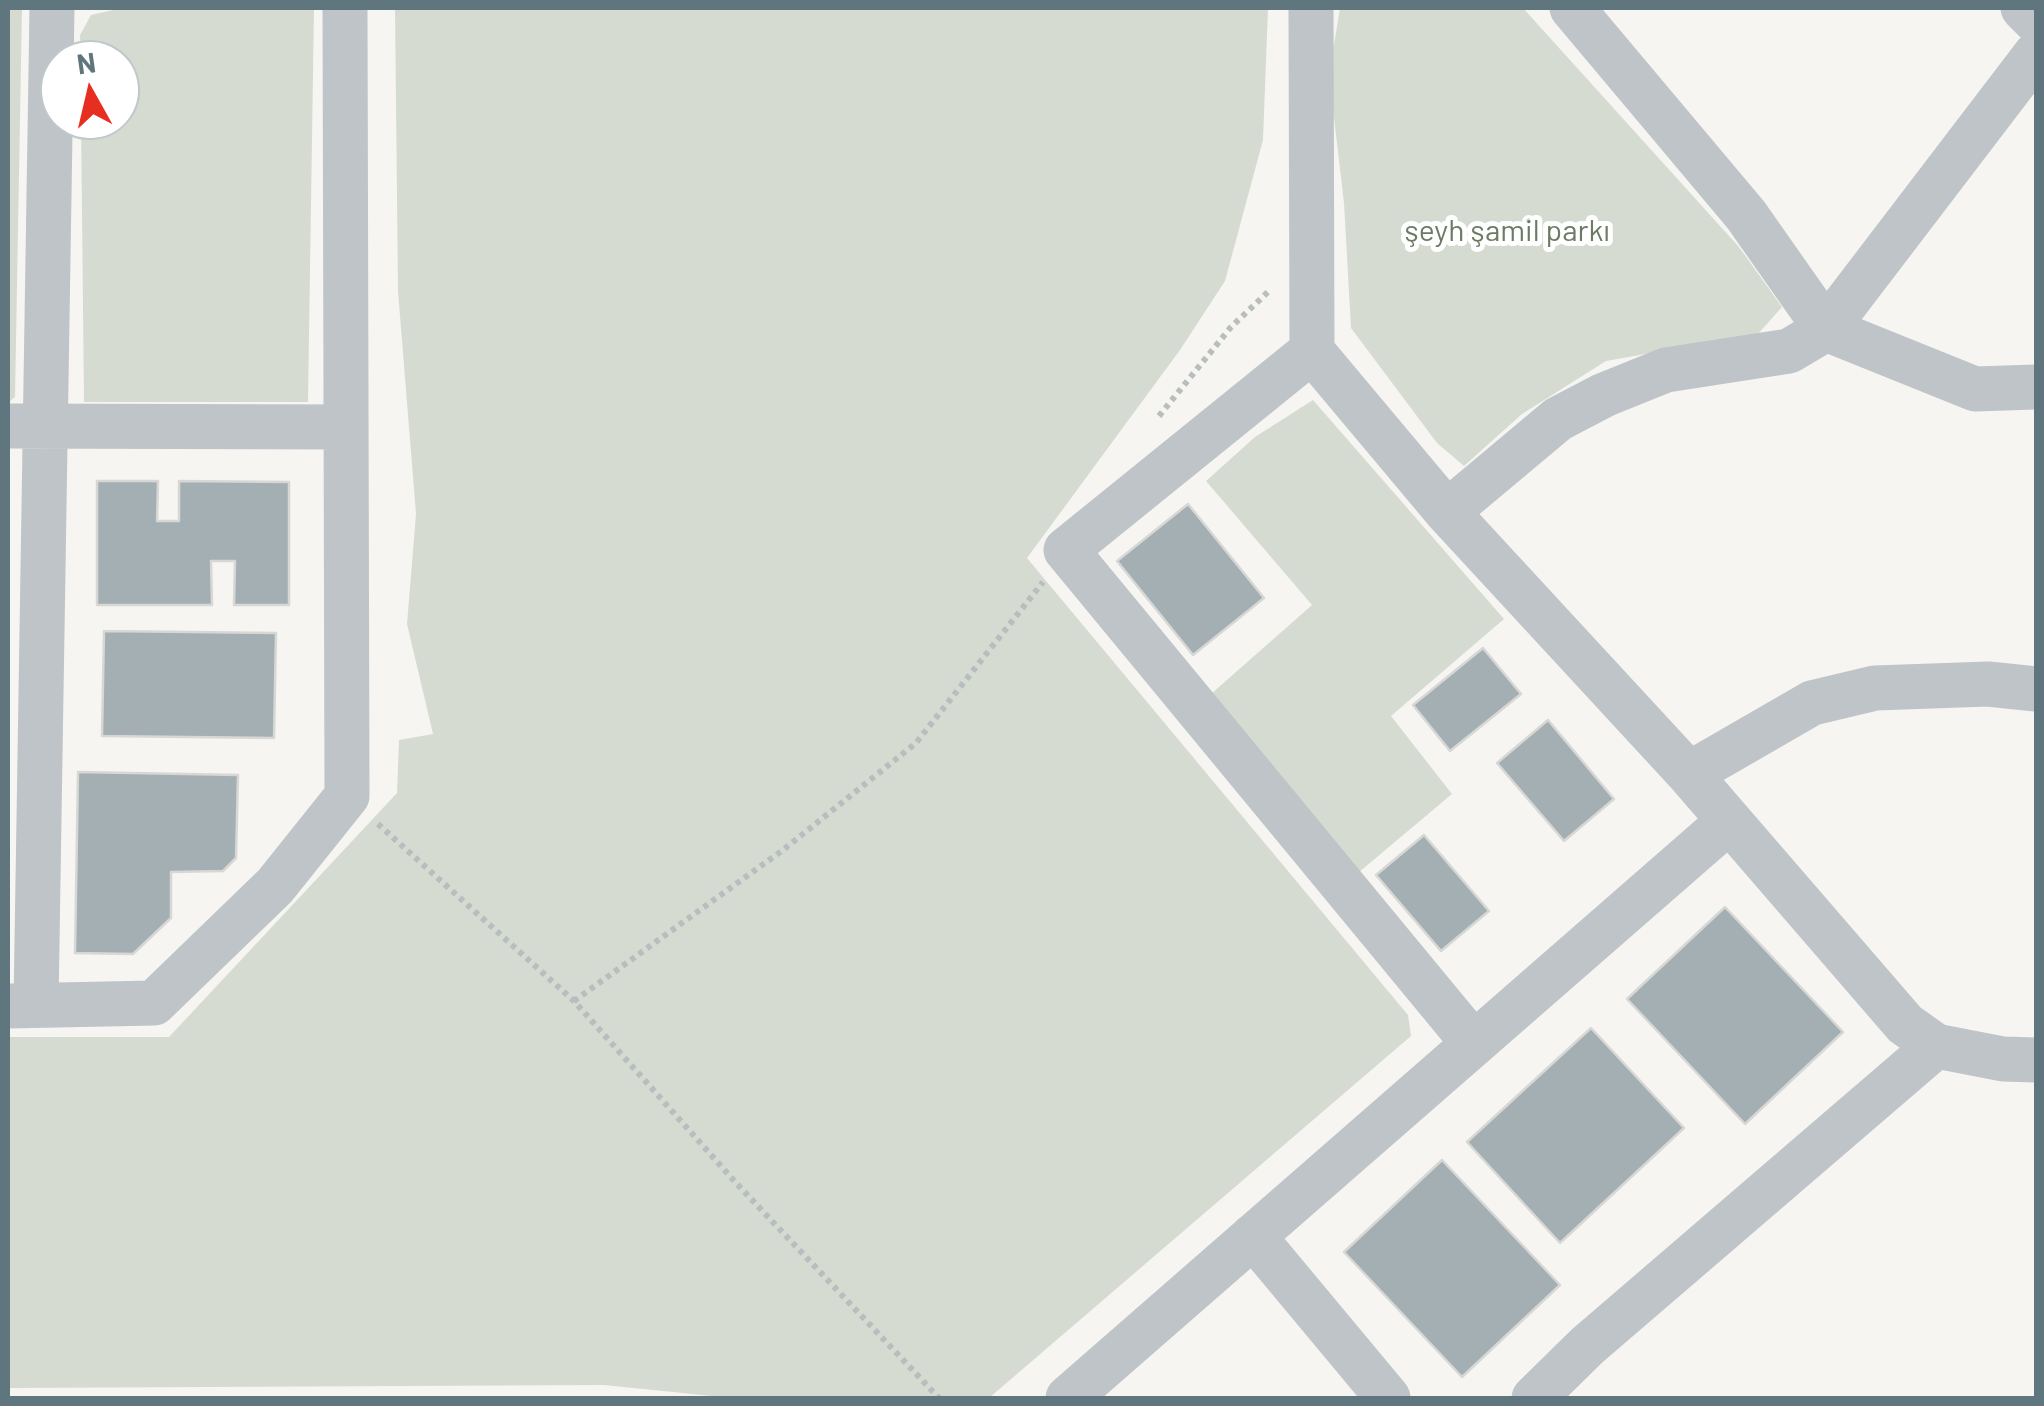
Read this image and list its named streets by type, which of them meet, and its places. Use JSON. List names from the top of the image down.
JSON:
{
  "parks": ["şeyh şamil parkı"],
  "north": "top"
}
